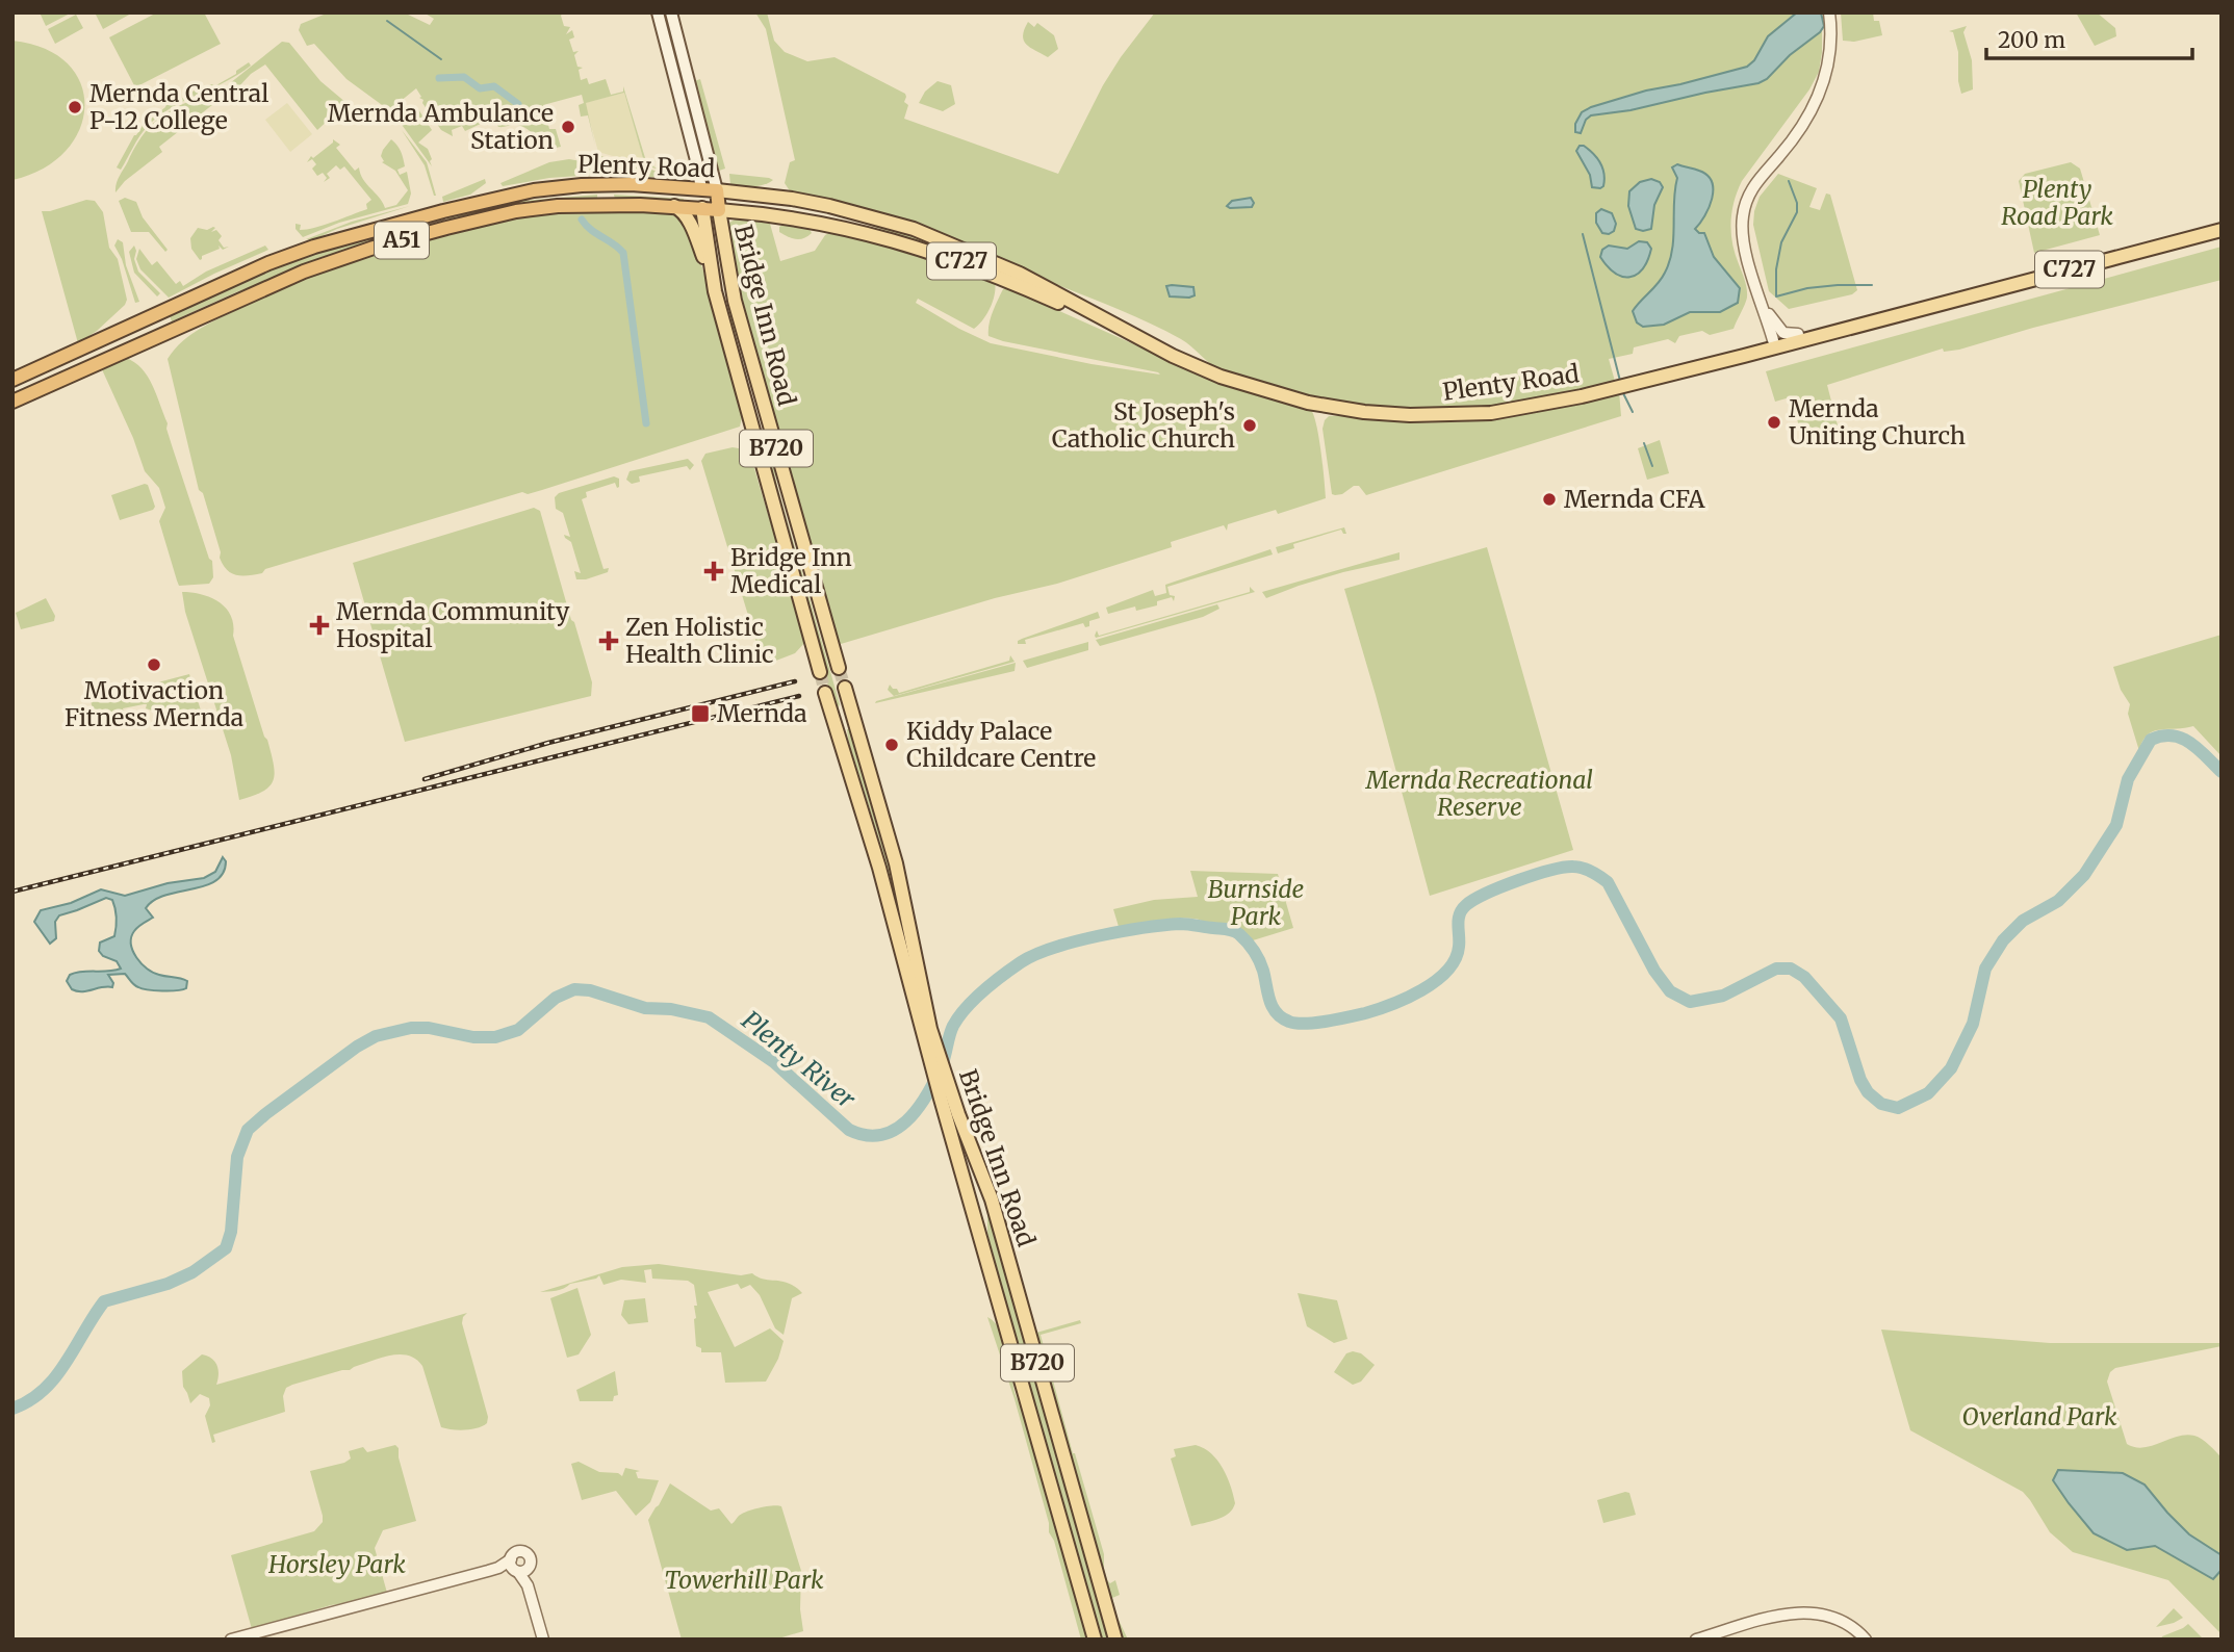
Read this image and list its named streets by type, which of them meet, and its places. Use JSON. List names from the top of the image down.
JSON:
{
  "streets": {
    "highway": [
      "Plenty Road",
      "A51",
      "Bridge Inn Road",
      "B720"
    ],
    "main road": ["C727"]
  },
  "crossings": [
    ["Plenty Road", "Bridge Inn Road"]
  ],
  "water": ["Plenty River"],
  "parks": [
    "Plenty Road Park",
    "Mernda Recreational Reserve",
    "Burnside Park",
    "Overland Park",
    "Horsley Park",
    "Towerhill Park"
  ],
  "places": {
    "other": [
      "Mernda Central P-12 College",
      "Mernda Ambulance Station",
      "Mernda Uniting Church",
      "St Joseph's Catholic Church",
      "Mernda CFA",
      "Motivaction Fitness Mernda",
      "Kiddy Palace Childcare Centre"
    ],
    "health": ["Bridge Inn Medical", "Mernda Community Hospital", "Zen Holistic Health Clinic"],
    "transit": ["Mernda"]
  },
  "scale_bar": "200 m"
}
